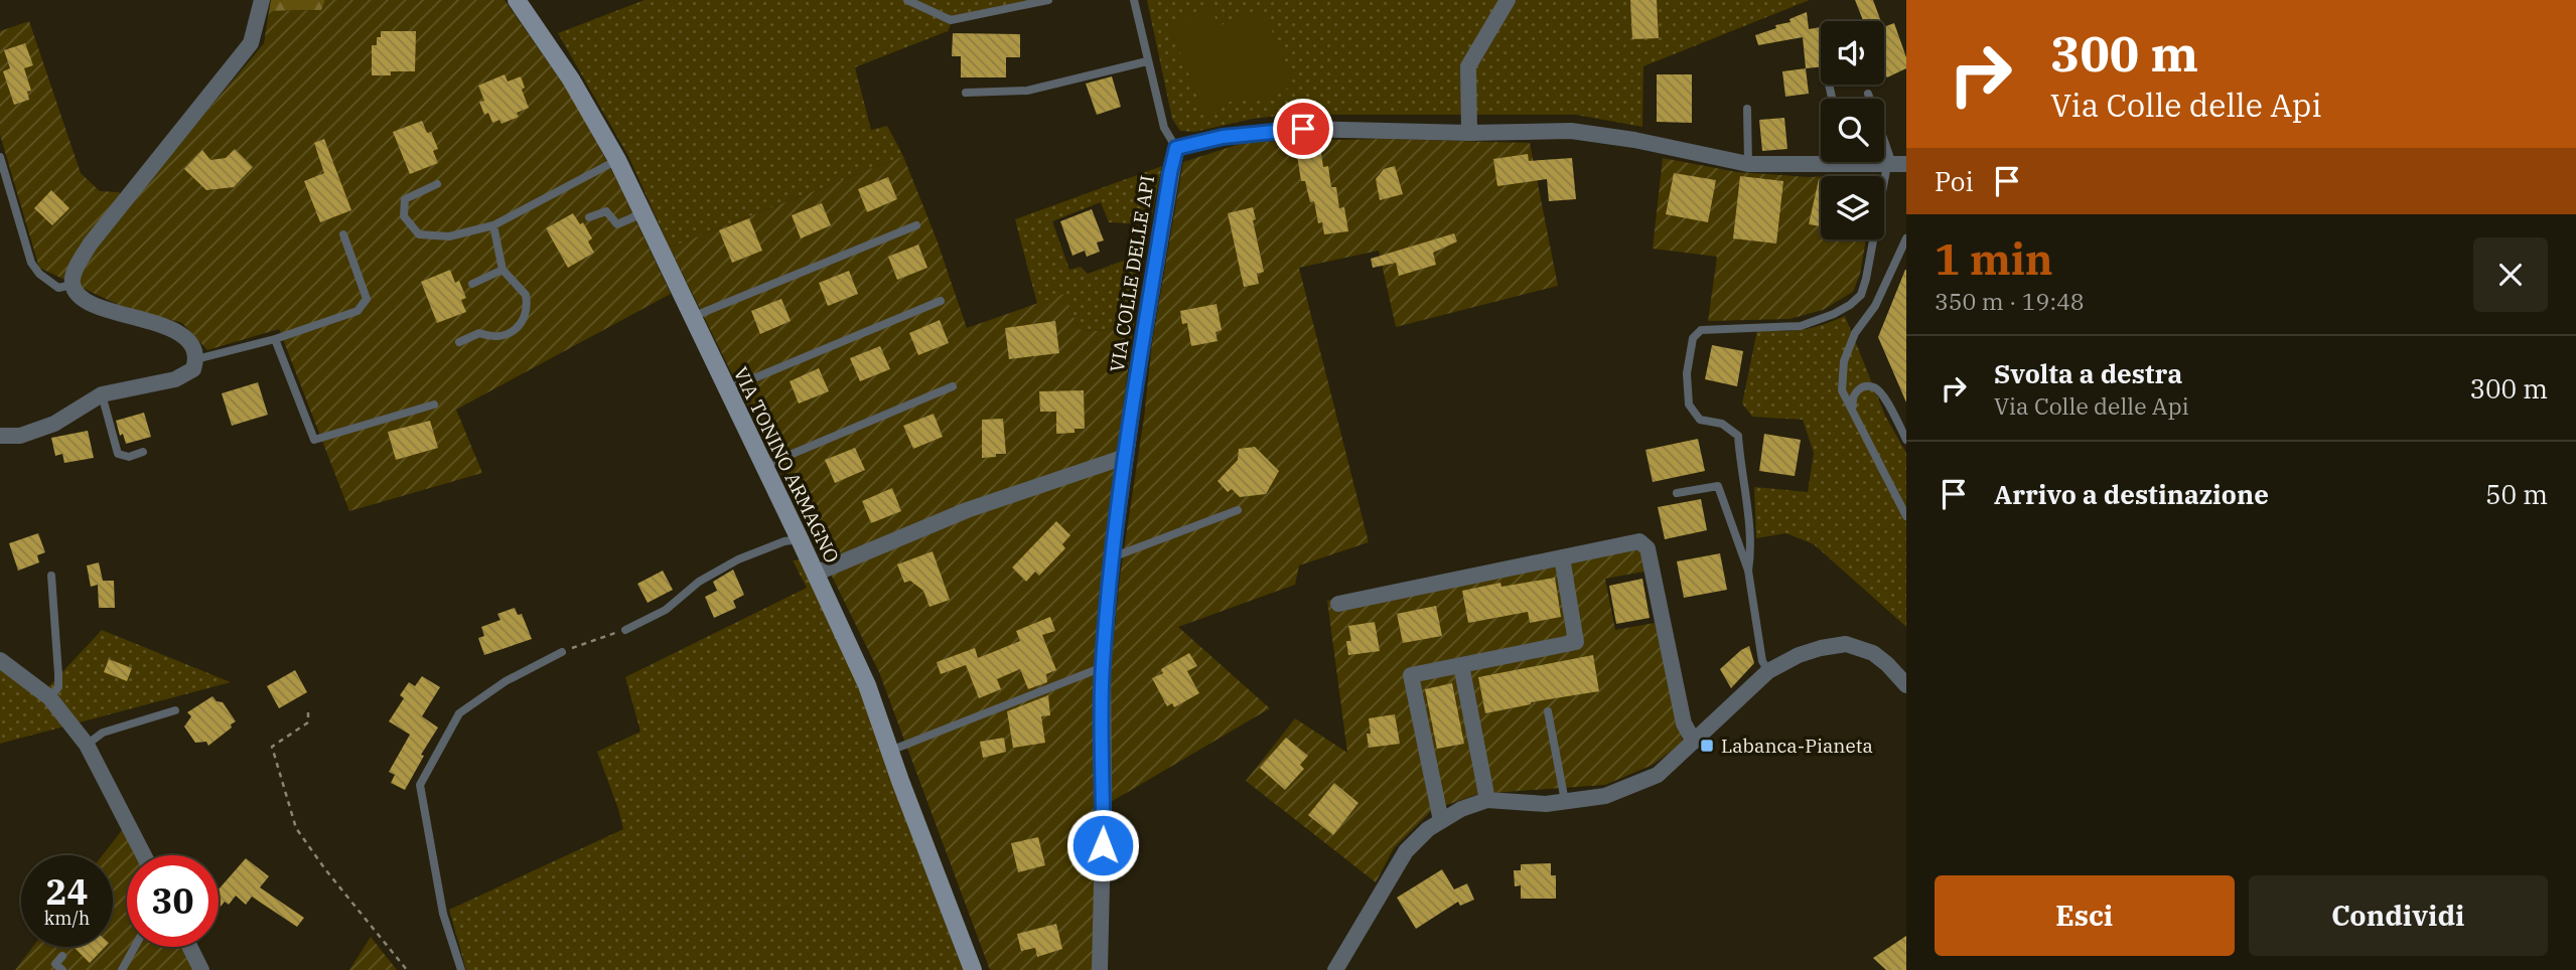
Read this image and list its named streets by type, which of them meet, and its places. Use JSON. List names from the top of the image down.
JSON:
{
  "streets": {
    "street": ["VIA COLLE DELLE API", "VIA TONINO ARMAGNO"]
  },
  "places": {
    "transit": ["Labanca-Pianeta"]
  },
  "page": {
    "turn": ["300 m", "Via Colle delle Api"],
    "then": "Poi",
    "heading": ["1 min", "350 m · 19:48"],
    "list": [
      {
        "name": "Svolta a destra",
        "note": "Via Colle delle Api",
        "value": "300 m"
      },
      {
        "name": "Arrivo a destinazione",
        "value": "50 m"
      }
    ],
    "speed": "24 km/h",
    "limit": "30",
    "buttons": ["Esci", "Condividi"]
  }
}
